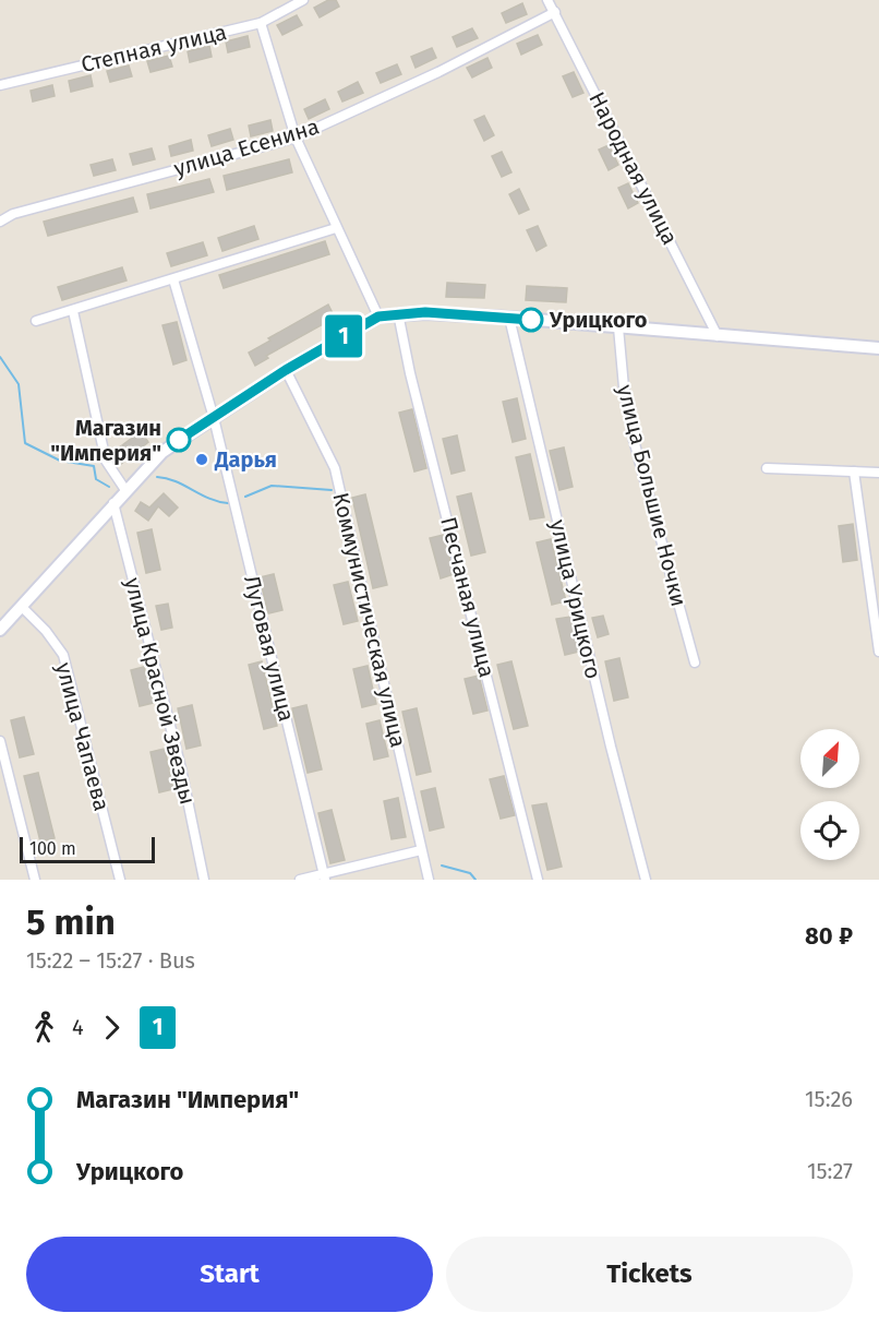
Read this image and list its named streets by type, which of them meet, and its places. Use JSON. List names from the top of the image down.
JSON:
{
  "streets": {
    "street": [
      "Степная улица",
      "улица Есенина",
      "Народная улица",
      "улица Большие Ночки",
      "Песчаная улица",
      "улица Урицкого",
      "Коммунистическая улица",
      "Луговая улица",
      "улица Красной Звезды",
      "улица Чапаева"
    ]
  },
  "crossings": [
    ["улица Есенина", "Народная улица"]
  ],
  "places": ["Урицкого", "Магазин \"Империя\"", "Дарья"],
  "lines": ["bus line 1"],
  "scale_bar": "100 m",
  "north": "top right",
  "page": {
    "on_map": "1",
    "scale": "100 m",
    "heading": ["5 min", "15:22 – 15:27 · Bus", "80 ₽"],
    "legs": ["4", "1"],
    "list": [
      {
        "name": "Магазин \"Империя\"",
        "value": "15:26"
      },
      {
        "name": "Урицкого",
        "value": "15:27"
      }
    ],
    "buttons": ["Start", "Tickets"]
  }
}
